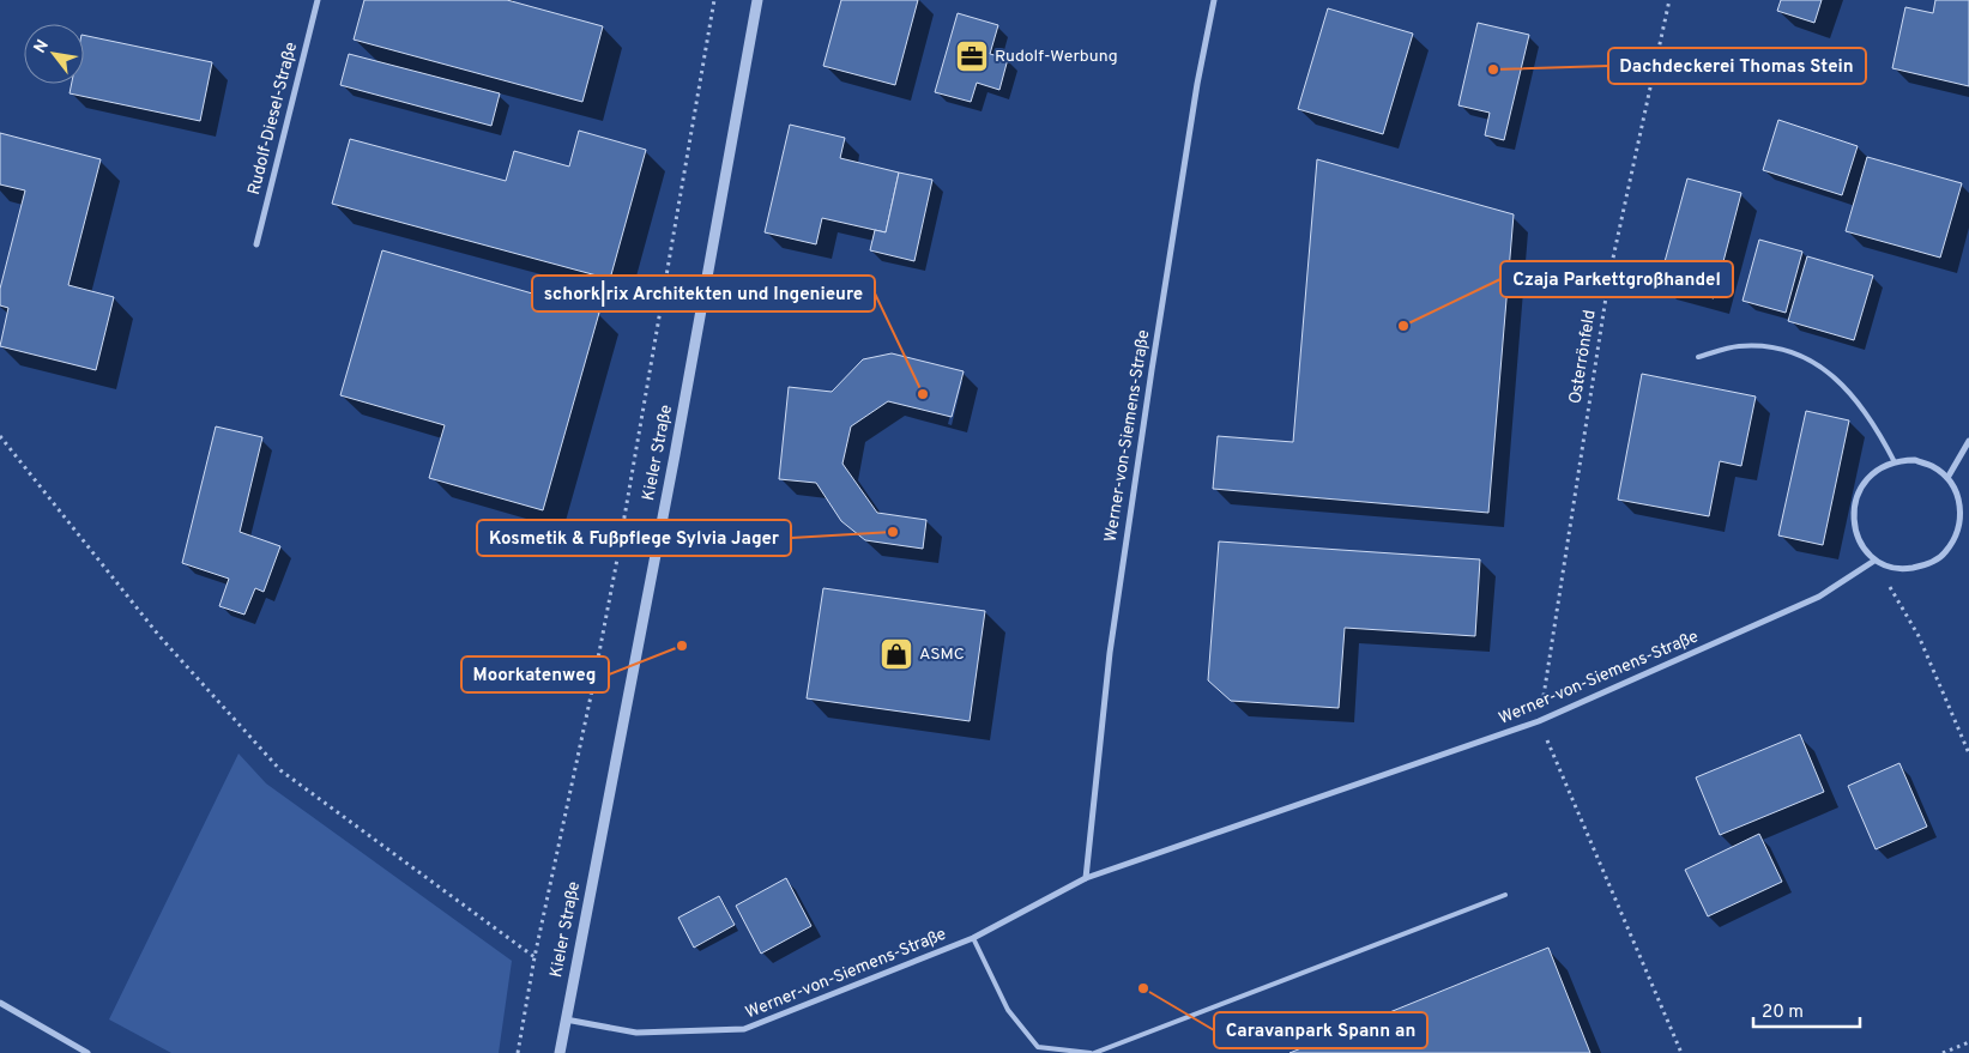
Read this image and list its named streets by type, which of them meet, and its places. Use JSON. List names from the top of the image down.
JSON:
{
  "streets": {
    "street": ["Rudolf-Diesel-Straße", "Werner-von-Siemens-Straße", "Kieler Straße"],
    "path": ["Osterrönfeld"]
  },
  "crossings": [
    ["Osterrönfeld", "Werner-von-Siemens-Straße"],
    ["Werner-von-Siemens-Straße", "Kieler Straße"]
  ],
  "places": {
    "office": ["Rudolf-Werbung"],
    "other": [
      "Dachdeckerei Thomas Stein",
      "Czaja Parkettgroßhandel",
      "schork|rix Architekten und Ingenieure",
      "Kosmetik & Fußpflege Sylvia Jager",
      "Moorkatenweg",
      "Caravanpark Spann an"
    ],
    "shop": ["ASMC"]
  },
  "scale_bar": "20 m",
  "north": "top left"
}
